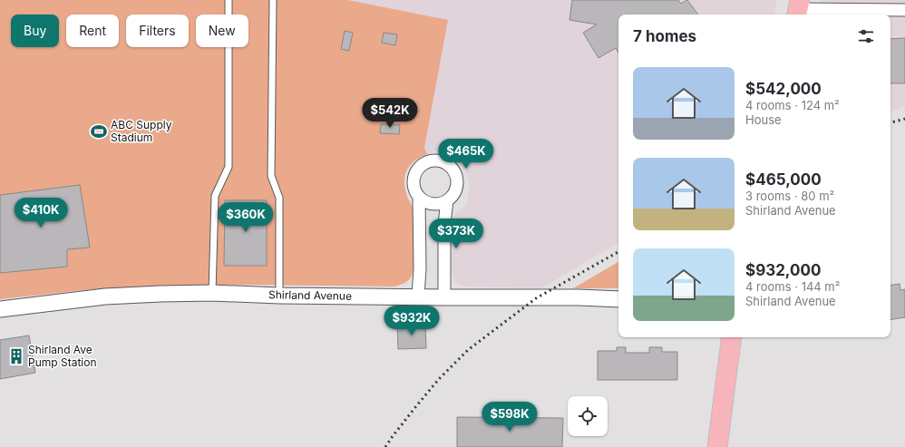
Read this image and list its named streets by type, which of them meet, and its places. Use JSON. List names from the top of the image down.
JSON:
{
  "streets": {
    "street": ["Shirland Avenue"]
  },
  "places": {
    "sports": ["ABC Supply Stadium"],
    "building": ["Shirland Ave Pump Station"]
  },
  "page": {
    "chip": [
      "Buy",
      "Rent",
      "Filters",
      "New"
    ],
    "heading": "7 homes",
    "list": [
      {
        "name": "$542,000",
        "note": "4 rooms · 124 m² · House"
      },
      {
        "name": "$465,000",
        "note": "3 rooms · 80 m² · Shirland Avenue"
      },
      {
        "name": "$932,000",
        "note": "4 rooms · 144 m² · Shirland Avenue"
      }
    ],
    "price": [
      "$542K",
      "$465K",
      "$410K",
      "$360K",
      "$373K",
      "$932K",
      "$598K"
    ]
  }
}
